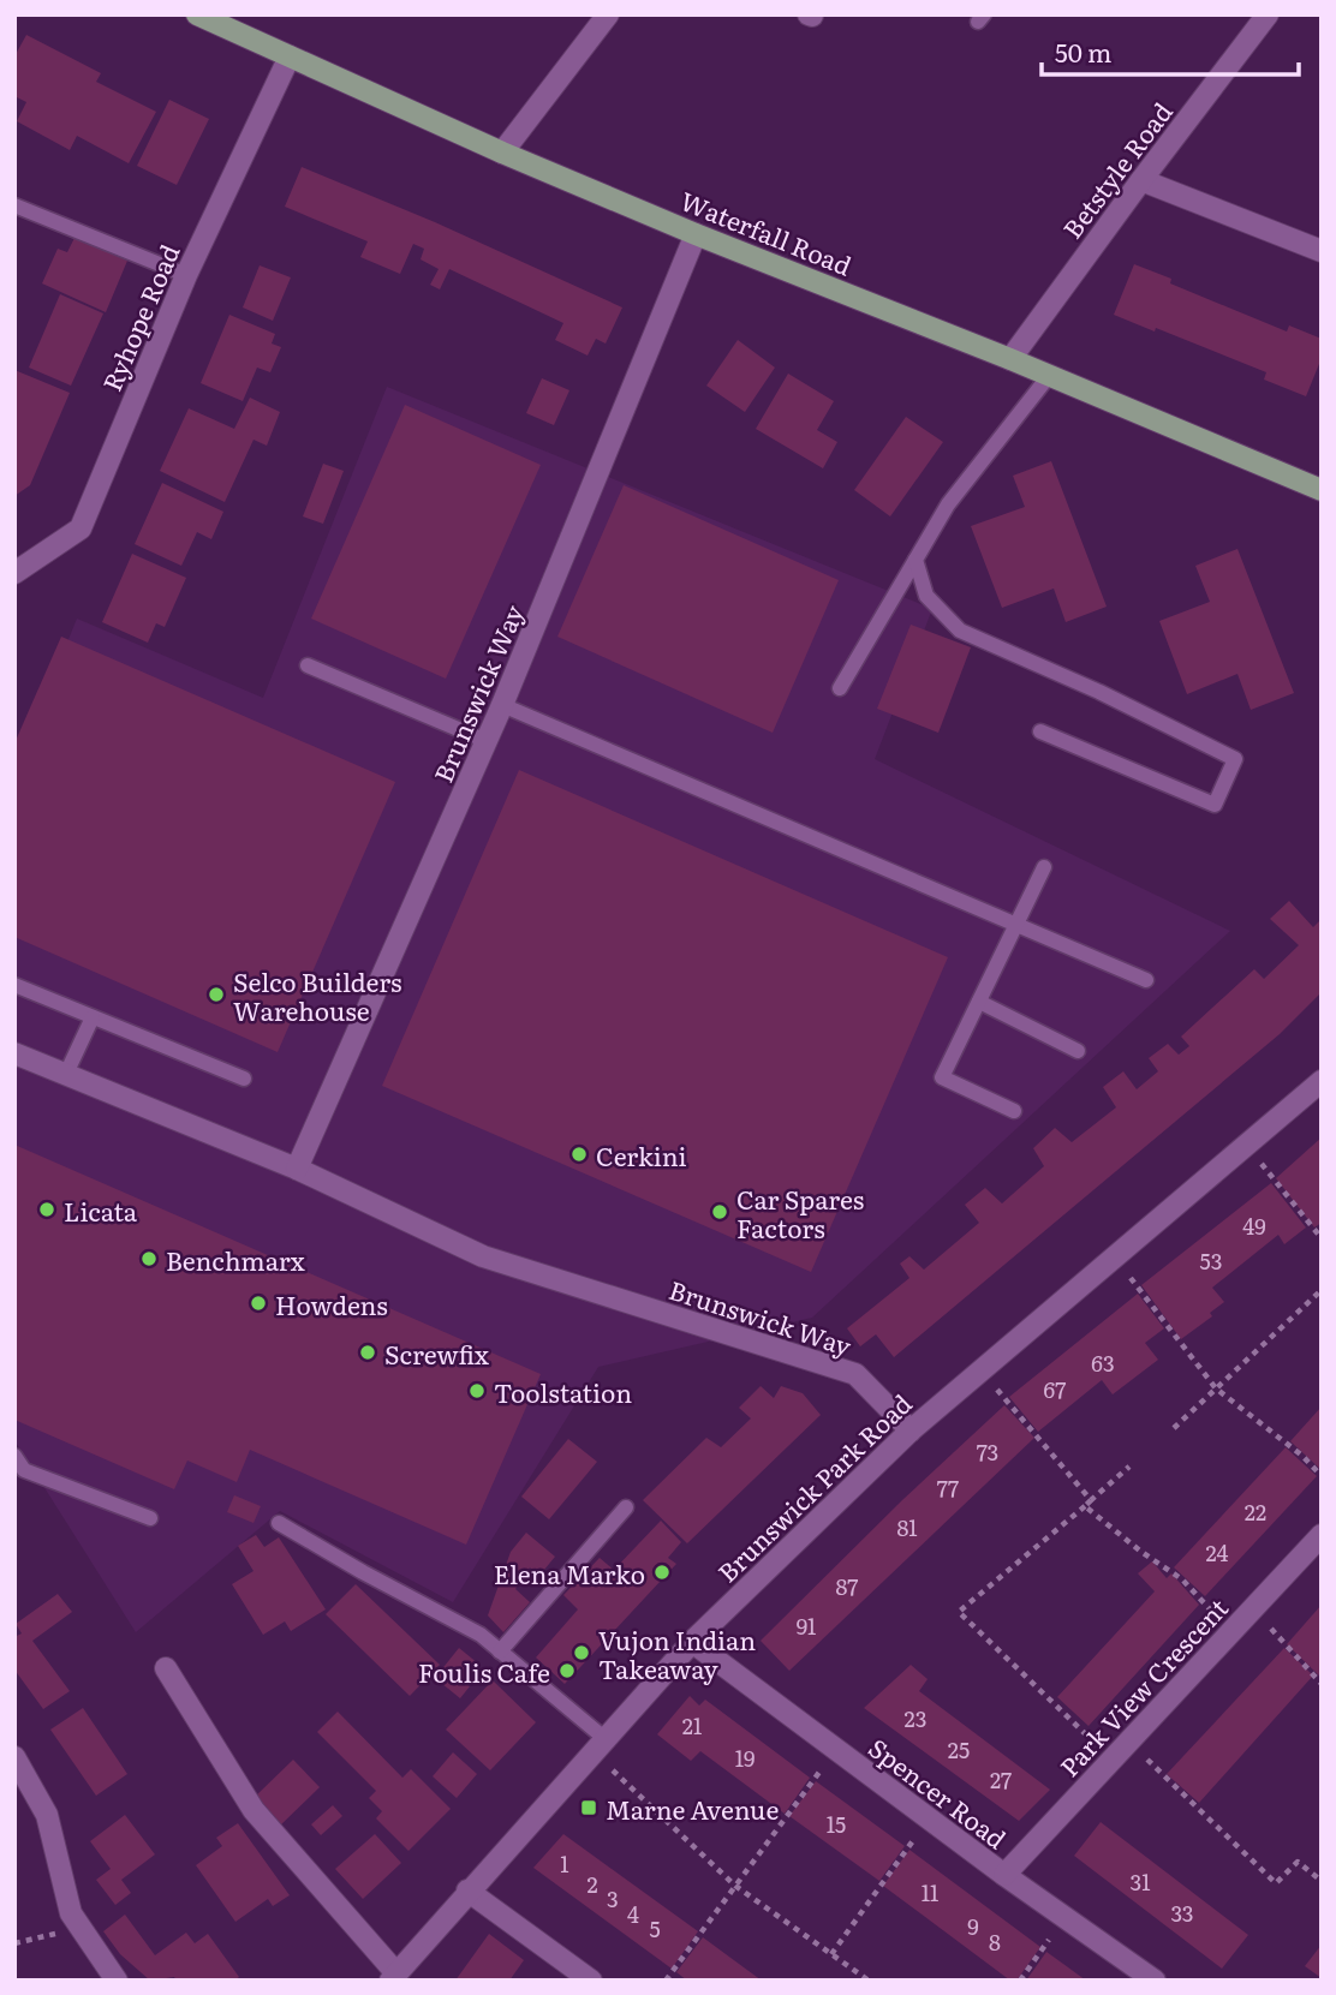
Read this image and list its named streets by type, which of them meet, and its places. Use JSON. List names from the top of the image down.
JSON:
{
  "streets": {
    "main road": ["Waterfall Road"],
    "street": [
      "Betstyle Road",
      "Ryhope Road",
      "Brunswick Way",
      "Brunswick Park Road",
      "Park View Crescent",
      "Spencer Road"
    ]
  },
  "crossings": [
    ["Betstyle Road", "Waterfall Road"],
    ["Waterfall Road", "Ryhope Road"],
    ["Waterfall Road", "Brunswick Way"],
    ["Brunswick Way", "Brunswick Park Road"],
    ["Brunswick Park Road", "Spencer Road"],
    ["Park View Crescent", "Spencer Road"]
  ],
  "places": {
    "other": [
      "Selco Builders Warehouse",
      "Cerkini",
      "Licata",
      "Car Spares Factors",
      "Benchmarx",
      "Howdens",
      "Screwfix",
      "Toolstation",
      "Elena Marko",
      "Vujon Indian Takeaway",
      "Foulis Cafe"
    ],
    "transit": ["Marne Avenue"]
  },
  "house_numbers": [
    "49",
    "53",
    "63",
    "67",
    "73",
    "77",
    "22",
    "81",
    "24",
    "87",
    "91",
    "23",
    "21",
    "25",
    "19",
    "27",
    "15",
    "1",
    "31",
    "2",
    "11",
    "3",
    "33",
    "4",
    "9",
    "5",
    "8"
  ],
  "scale_bar": "50 m"
}
